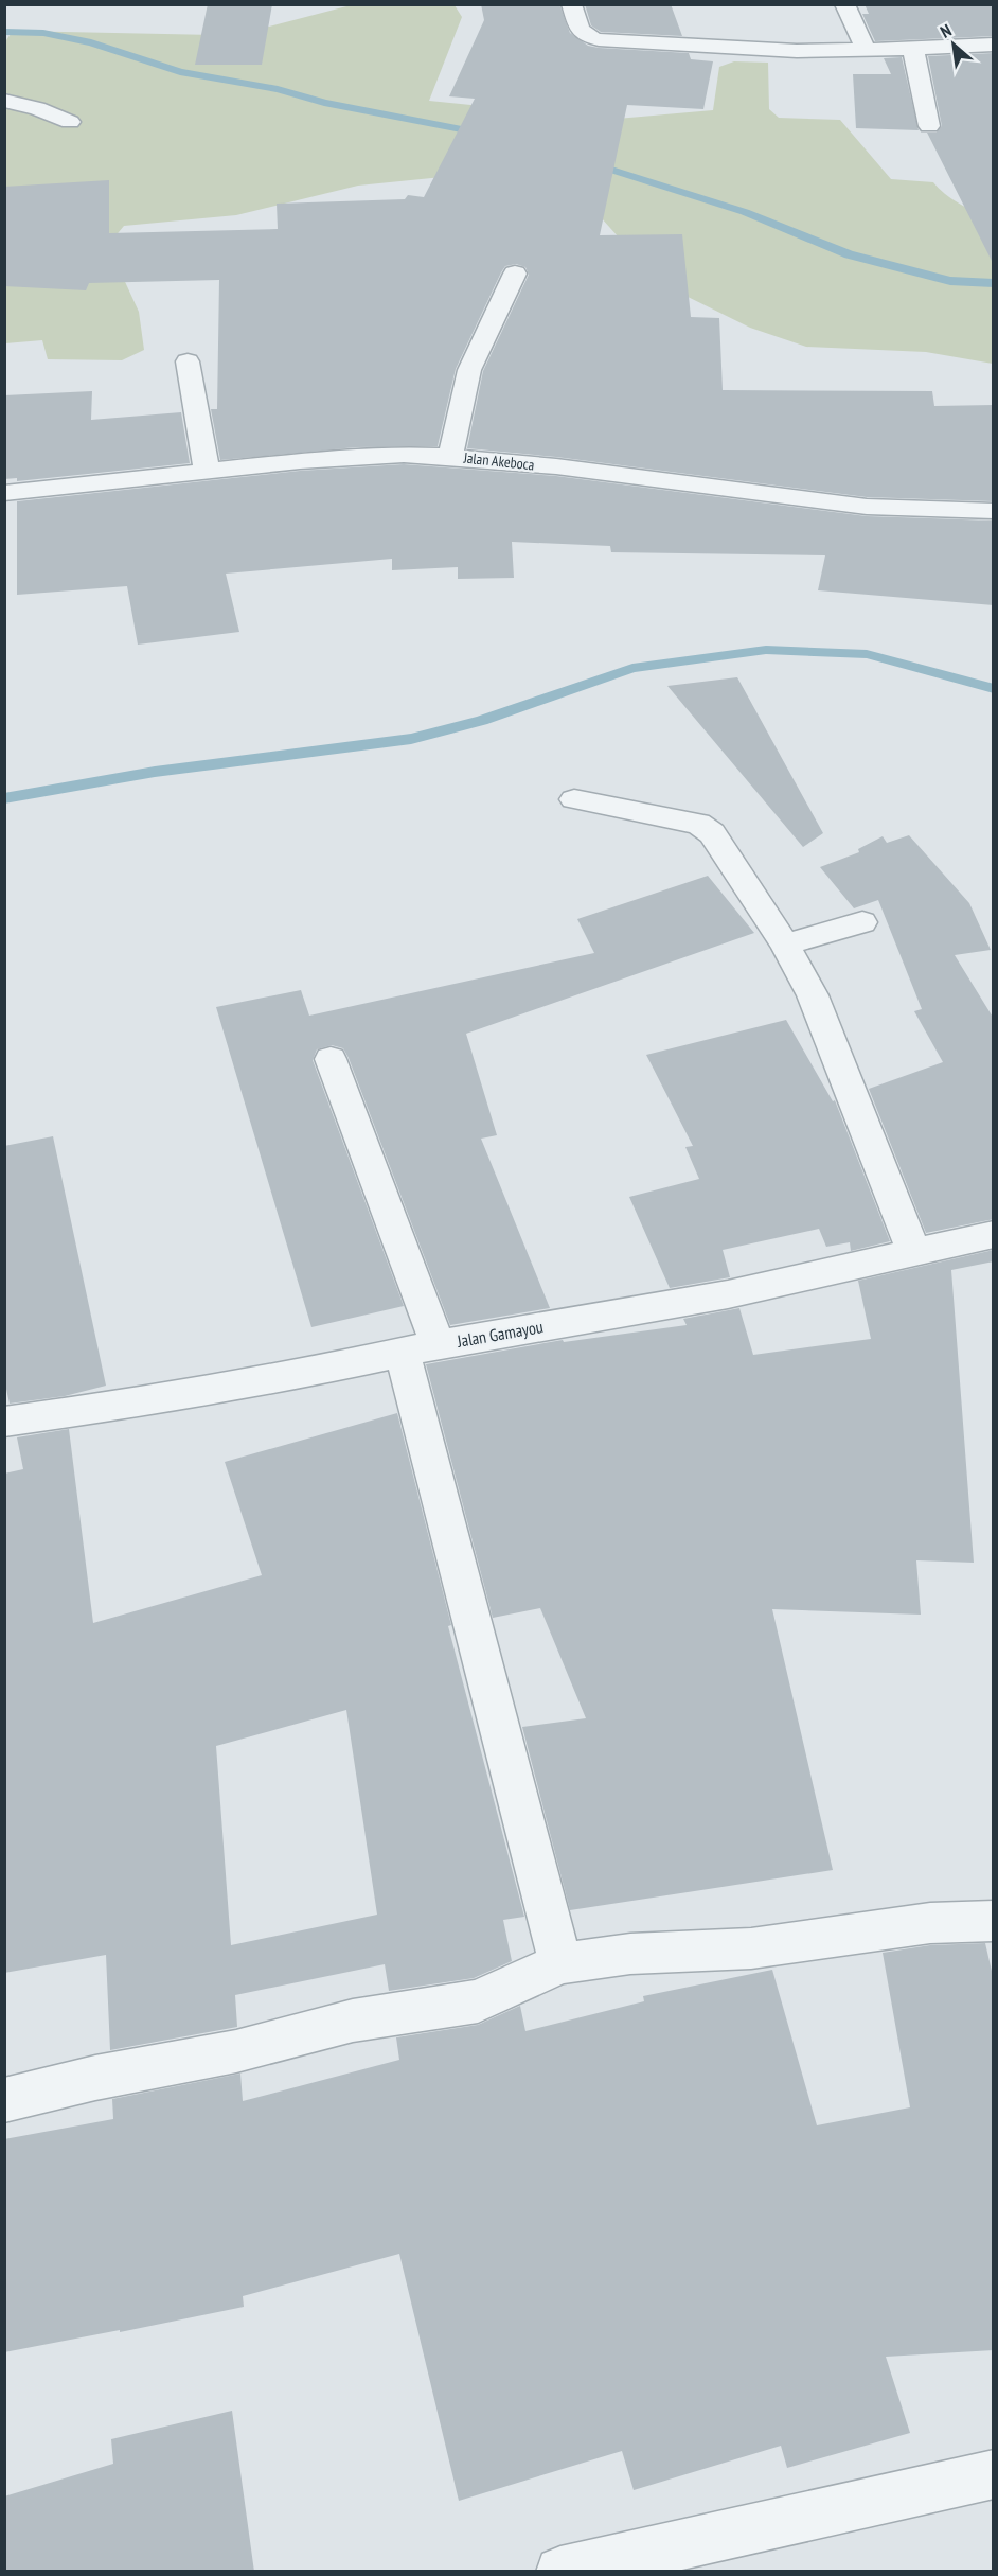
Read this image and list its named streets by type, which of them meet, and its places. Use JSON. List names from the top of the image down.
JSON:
{
  "streets": {
    "street": ["Jalan Akeboca", "Jalan Gamayou"]
  },
  "north": "top left"
}
